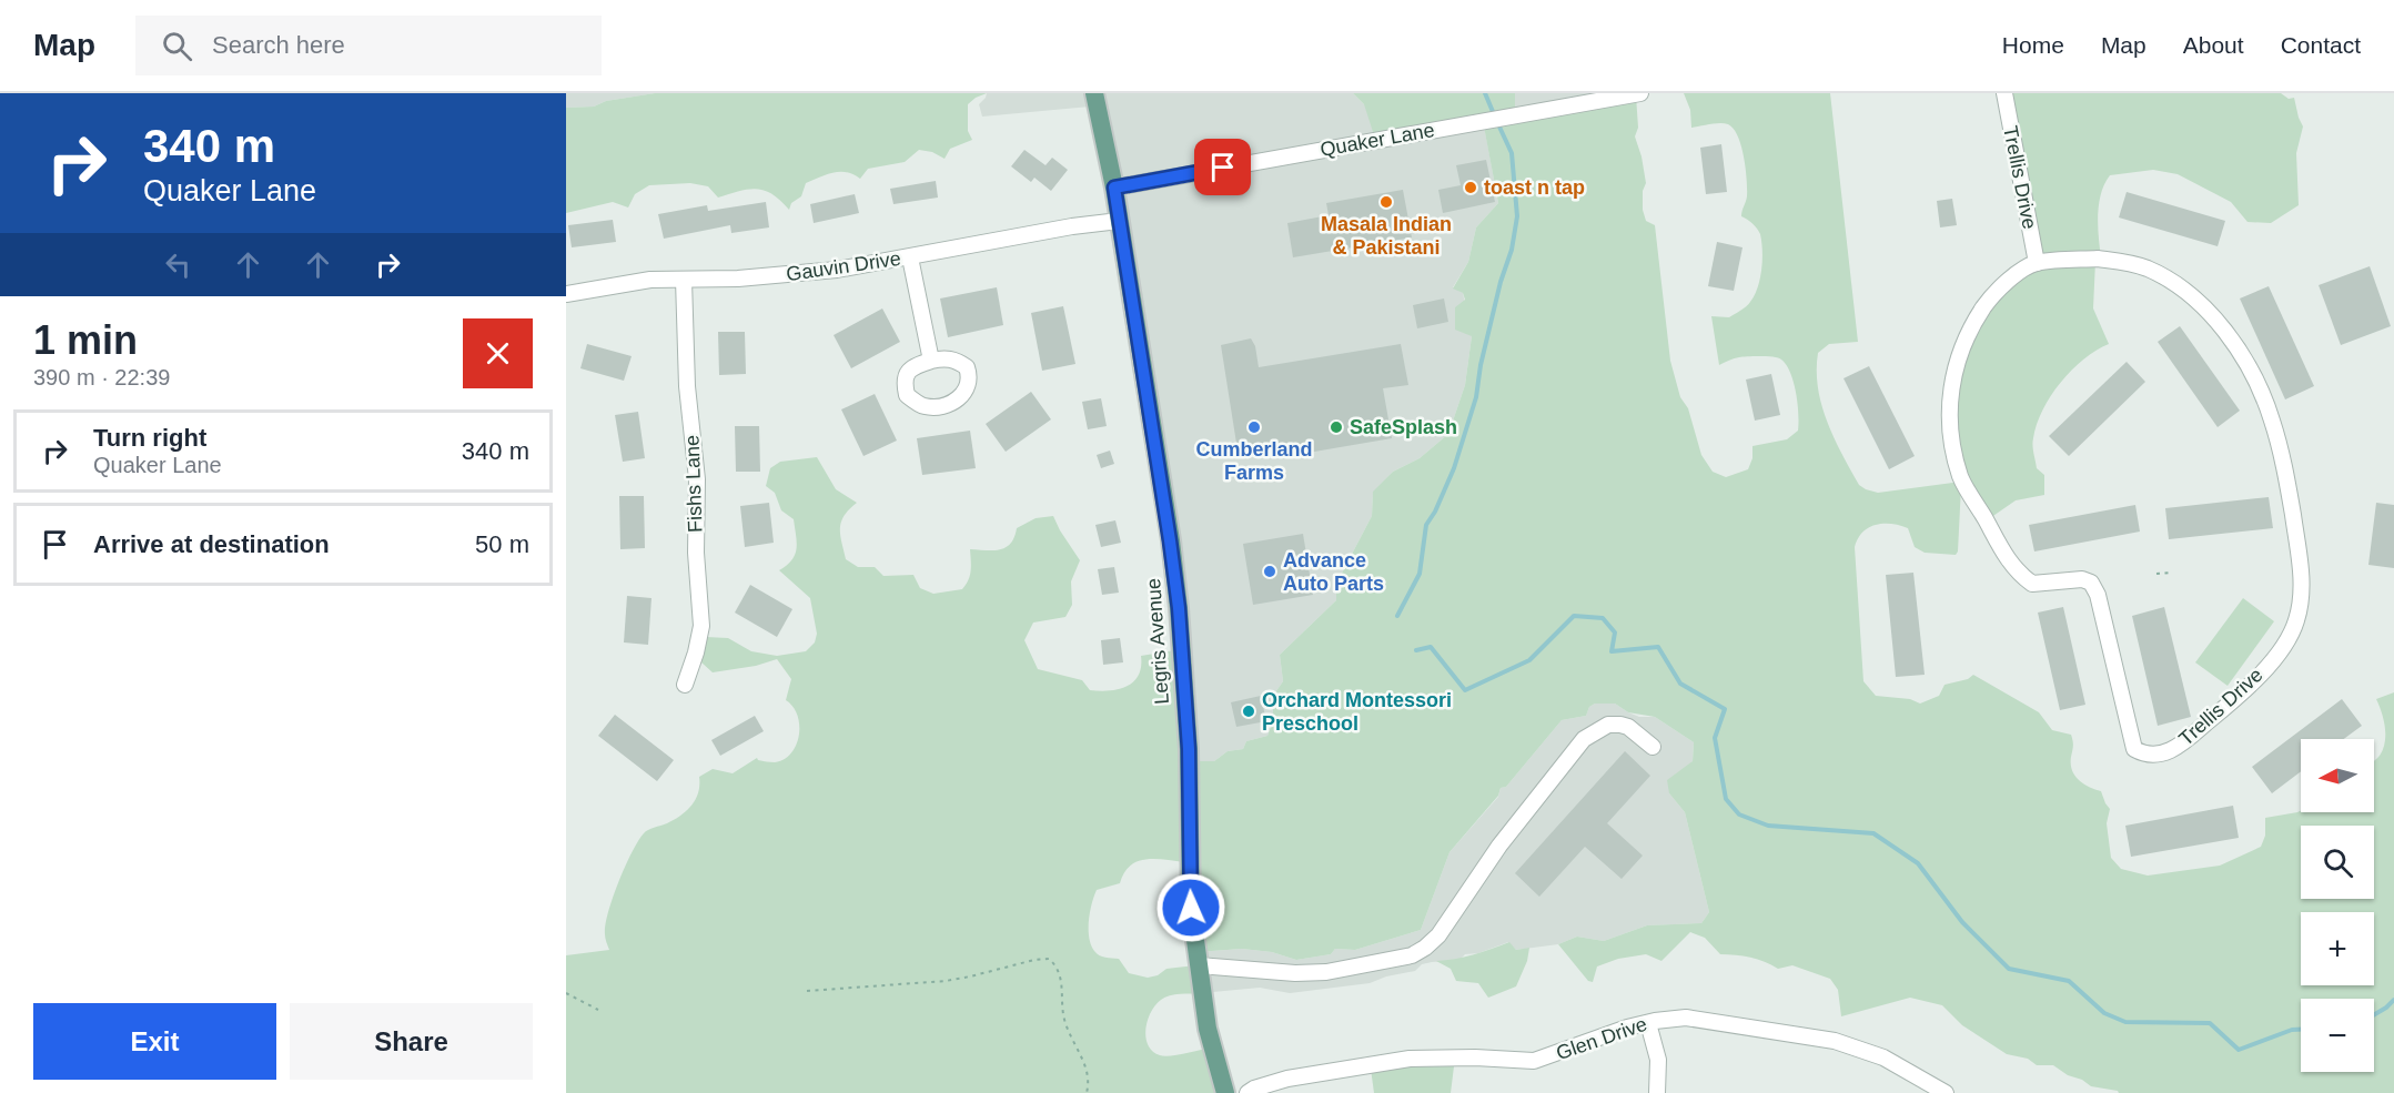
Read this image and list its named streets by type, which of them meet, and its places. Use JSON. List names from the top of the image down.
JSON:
{
  "streets": {
    "main road": ["Legris Avenue"],
    "street": [
      "Quaker Lane",
      "Trellis Drive",
      "Gauvin Drive",
      "Fishs Lane",
      "Glen Drive"
    ]
  },
  "crossings": [
    ["Quaker Lane", "Legris Avenue"],
    ["Gauvin Drive", "Fishs Lane"],
    ["Gauvin Drive", "Legris Avenue"]
  ],
  "places": [
    "toast n tap",
    "Masala Indian & Pakistani",
    "Cumberland Farms",
    "SafeSplash",
    "Advance Auto Parts",
    "Orchard Montessori Preschool"
  ],
  "north": "left",
  "page": {
    "header": "Map",
    "search": "Search here",
    "nav": [
      "Home",
      "Map",
      "About",
      "Contact"
    ],
    "turn": ["340 m", "Quaker Lane"],
    "heading": ["1 min", "390 m · 22:39"],
    "list": [
      {
        "name": "Turn right",
        "note": "Quaker Lane",
        "value": "340 m"
      },
      {
        "name": "Arrive at destination",
        "value": "50 m"
      }
    ],
    "map_buttons": ["+", "−"],
    "buttons": ["Exit", "Share"]
  }
}
